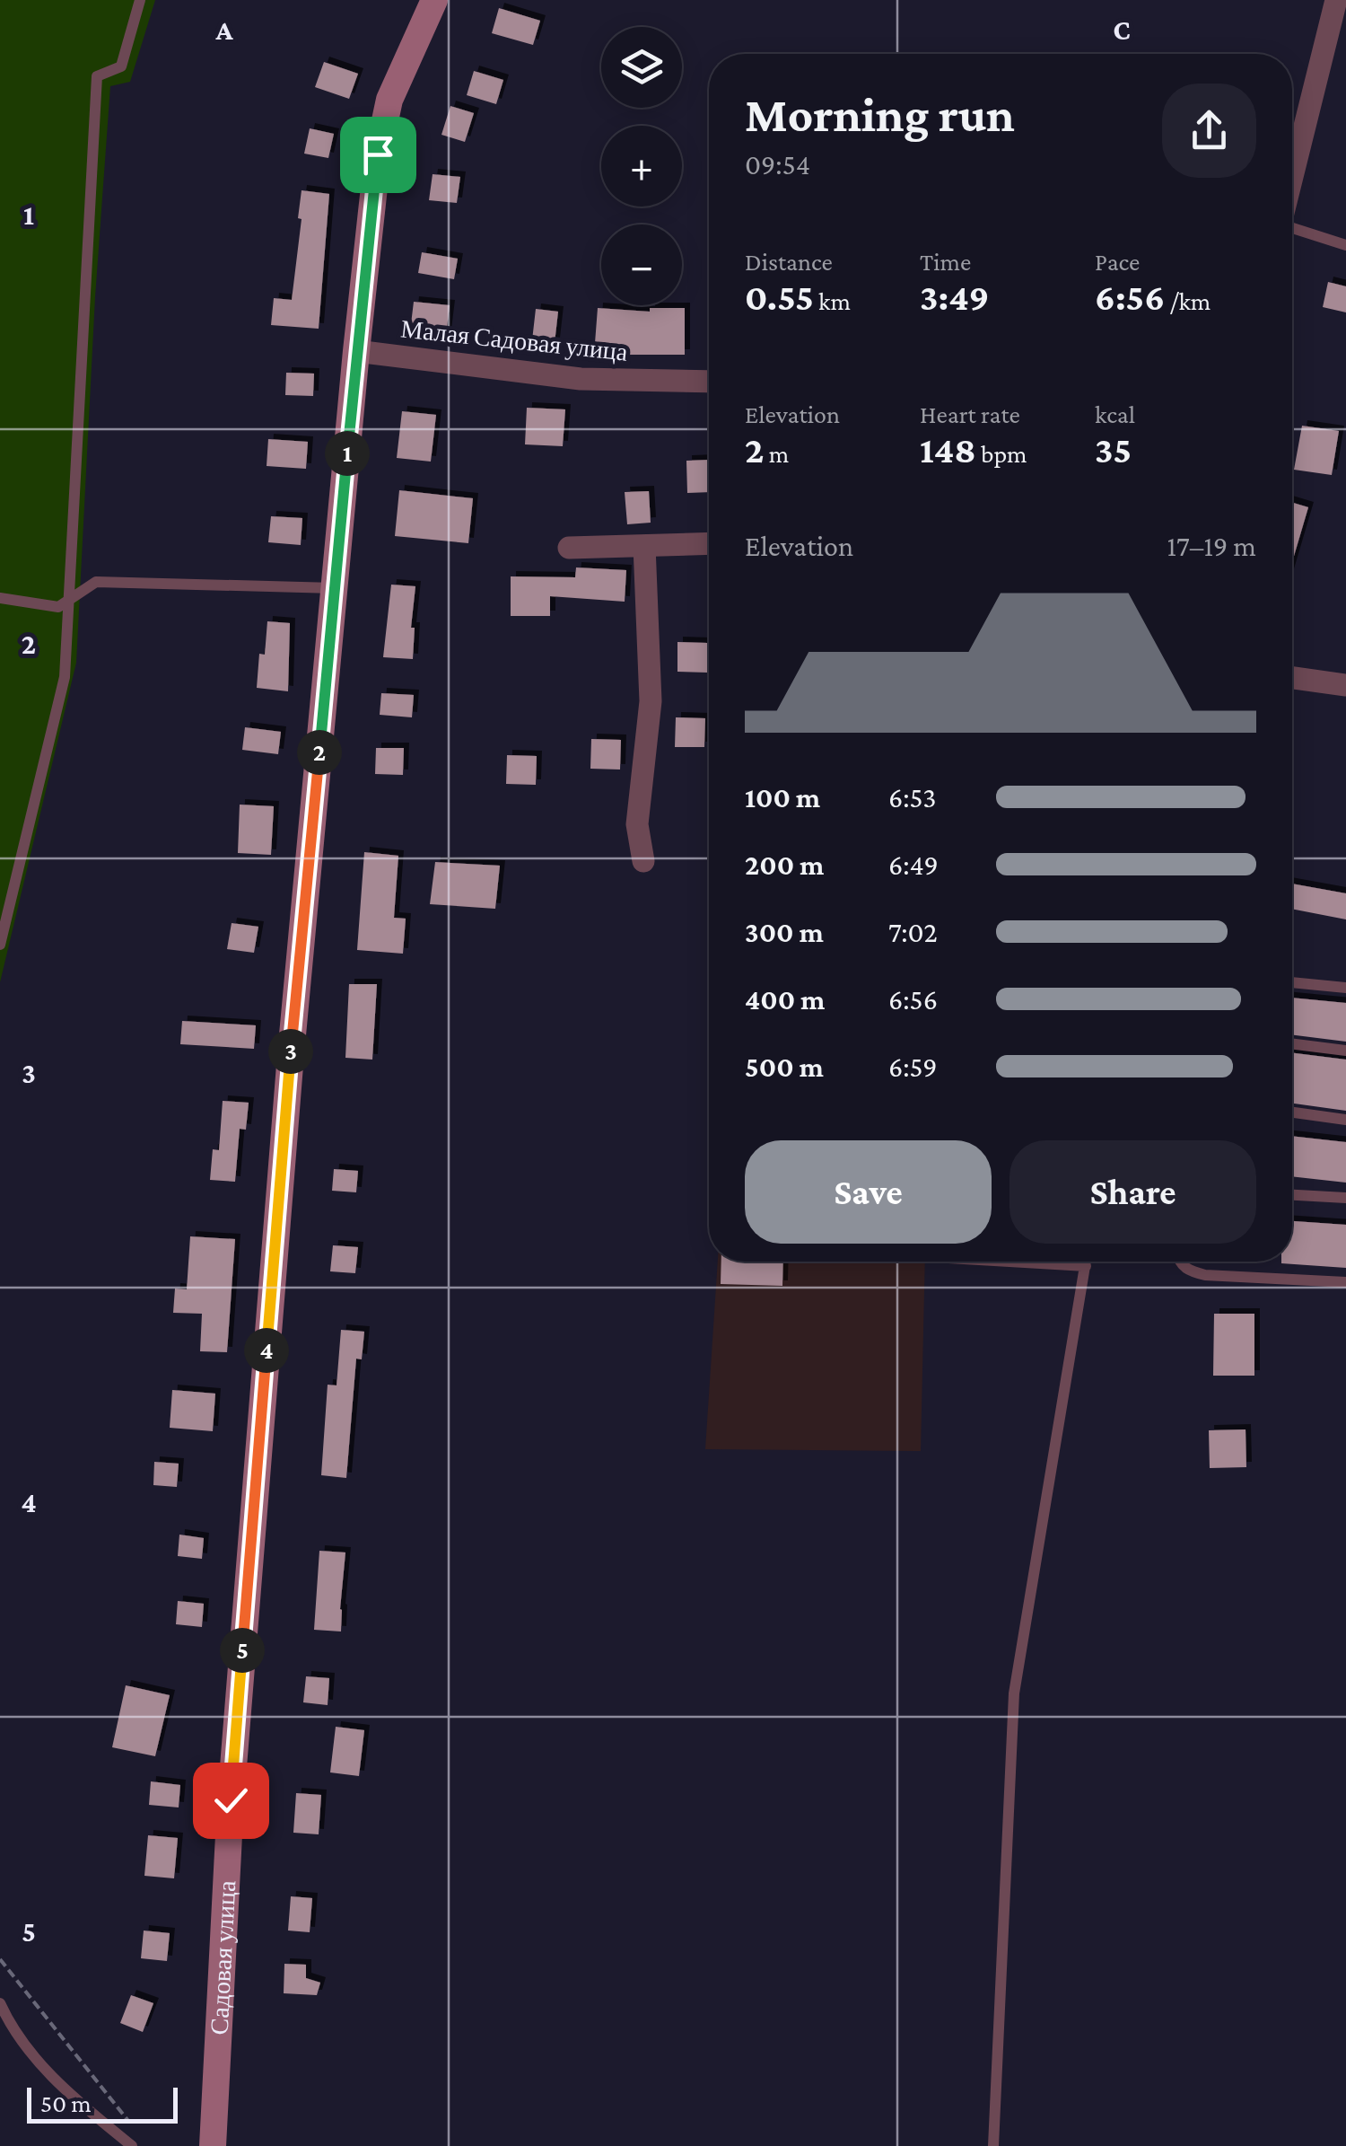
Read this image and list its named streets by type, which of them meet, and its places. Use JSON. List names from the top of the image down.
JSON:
{
  "streets": {
    "main road": ["Садовая улица"],
    "street": ["Малая Садовая улица"]
  },
  "crossings": [
    ["Малая Садовая улица", "Садовая улица"]
  ],
  "scale_bar": "50 m",
  "page": {
    "map_buttons": ["+", "−"],
    "heading": ["Morning run", "09:54"],
    "stats": [
      ["Distance", "0.55 km"],
      ["Time", "3:49"],
      ["Pace", "6:56 /km"],
      ["Elevation", "2 m"],
      ["Heart rate", "148 bpm"],
      ["kcal", "35"]
    ],
    "pins": [
      "1",
      "2",
      "3",
      "4",
      "5"
    ],
    "chart": ["Elevation", "17–19 m"],
    "list": [
      {
        "name": "100 m",
        "note": "6:53"
      },
      {
        "name": "200 m",
        "note": "6:49"
      },
      {
        "name": "300 m",
        "note": "7:02"
      },
      {
        "name": "400 m",
        "note": "6:56"
      },
      {
        "name": "500 m",
        "note": "6:59"
      }
    ],
    "buttons": ["Save", "Share"],
    "scale": "50 m"
  },
  "grid": {
    "columns": ["A", "C"],
    "rows": [
      "1",
      "2",
      "3",
      "4",
      "5"
    ]
  }
}
